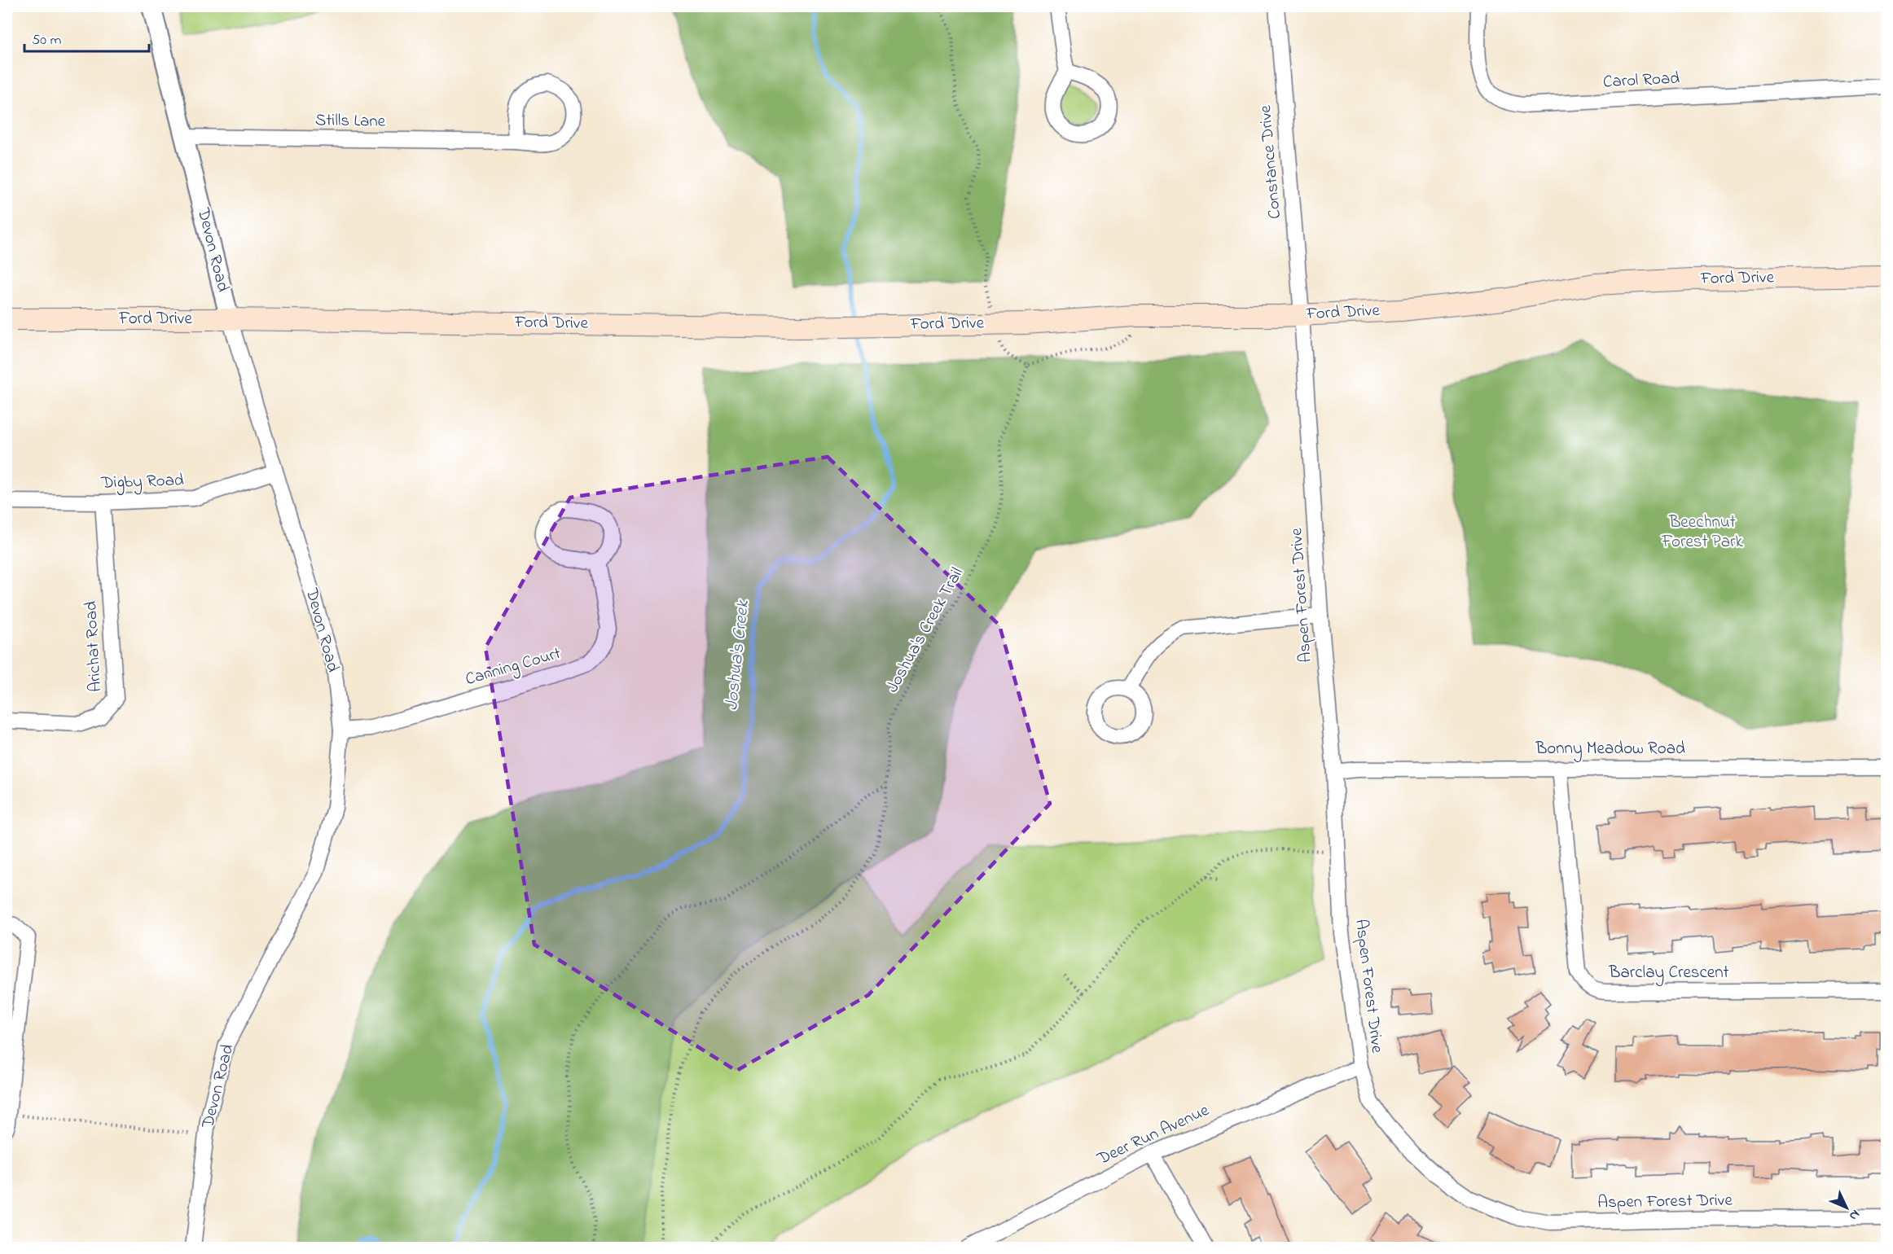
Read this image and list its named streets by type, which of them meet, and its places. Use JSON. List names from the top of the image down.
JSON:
{
  "streets": {
    "main road": ["Ford Drive"],
    "street": [
      "Carol Road",
      "Stills Lane",
      "Constance Drive",
      "Devon Road",
      "Digby Road",
      "Aspen Forest Drive",
      "Arichat Road",
      "Canning Court",
      "Bonny Meadow Road",
      "Barclay Crescent",
      "Deer Run Avenue"
    ],
    "path": ["Joshua's Creek Trail"]
  },
  "crossings": [
    ["Stills Lane", "Devon Road"],
    ["Constance Drive", "Ford Drive"],
    ["Constance Drive", "Aspen Forest Drive"],
    ["Devon Road", "Ford Drive"],
    ["Devon Road", "Digby Road"],
    ["Devon Road", "Canning Court"],
    ["Ford Drive", "Aspen Forest Drive"],
    ["Digby Road", "Arichat Road"],
    ["Aspen Forest Drive", "Bonny Meadow Road"],
    ["Aspen Forest Drive", "Deer Run Avenue"],
    ["Bonny Meadow Road", "Barclay Crescent"]
  ],
  "water": ["Joshua's Creek"],
  "parks": ["Beechnut Forest Park"],
  "scale_bar": "50 m",
  "north": "bottom right"
}
